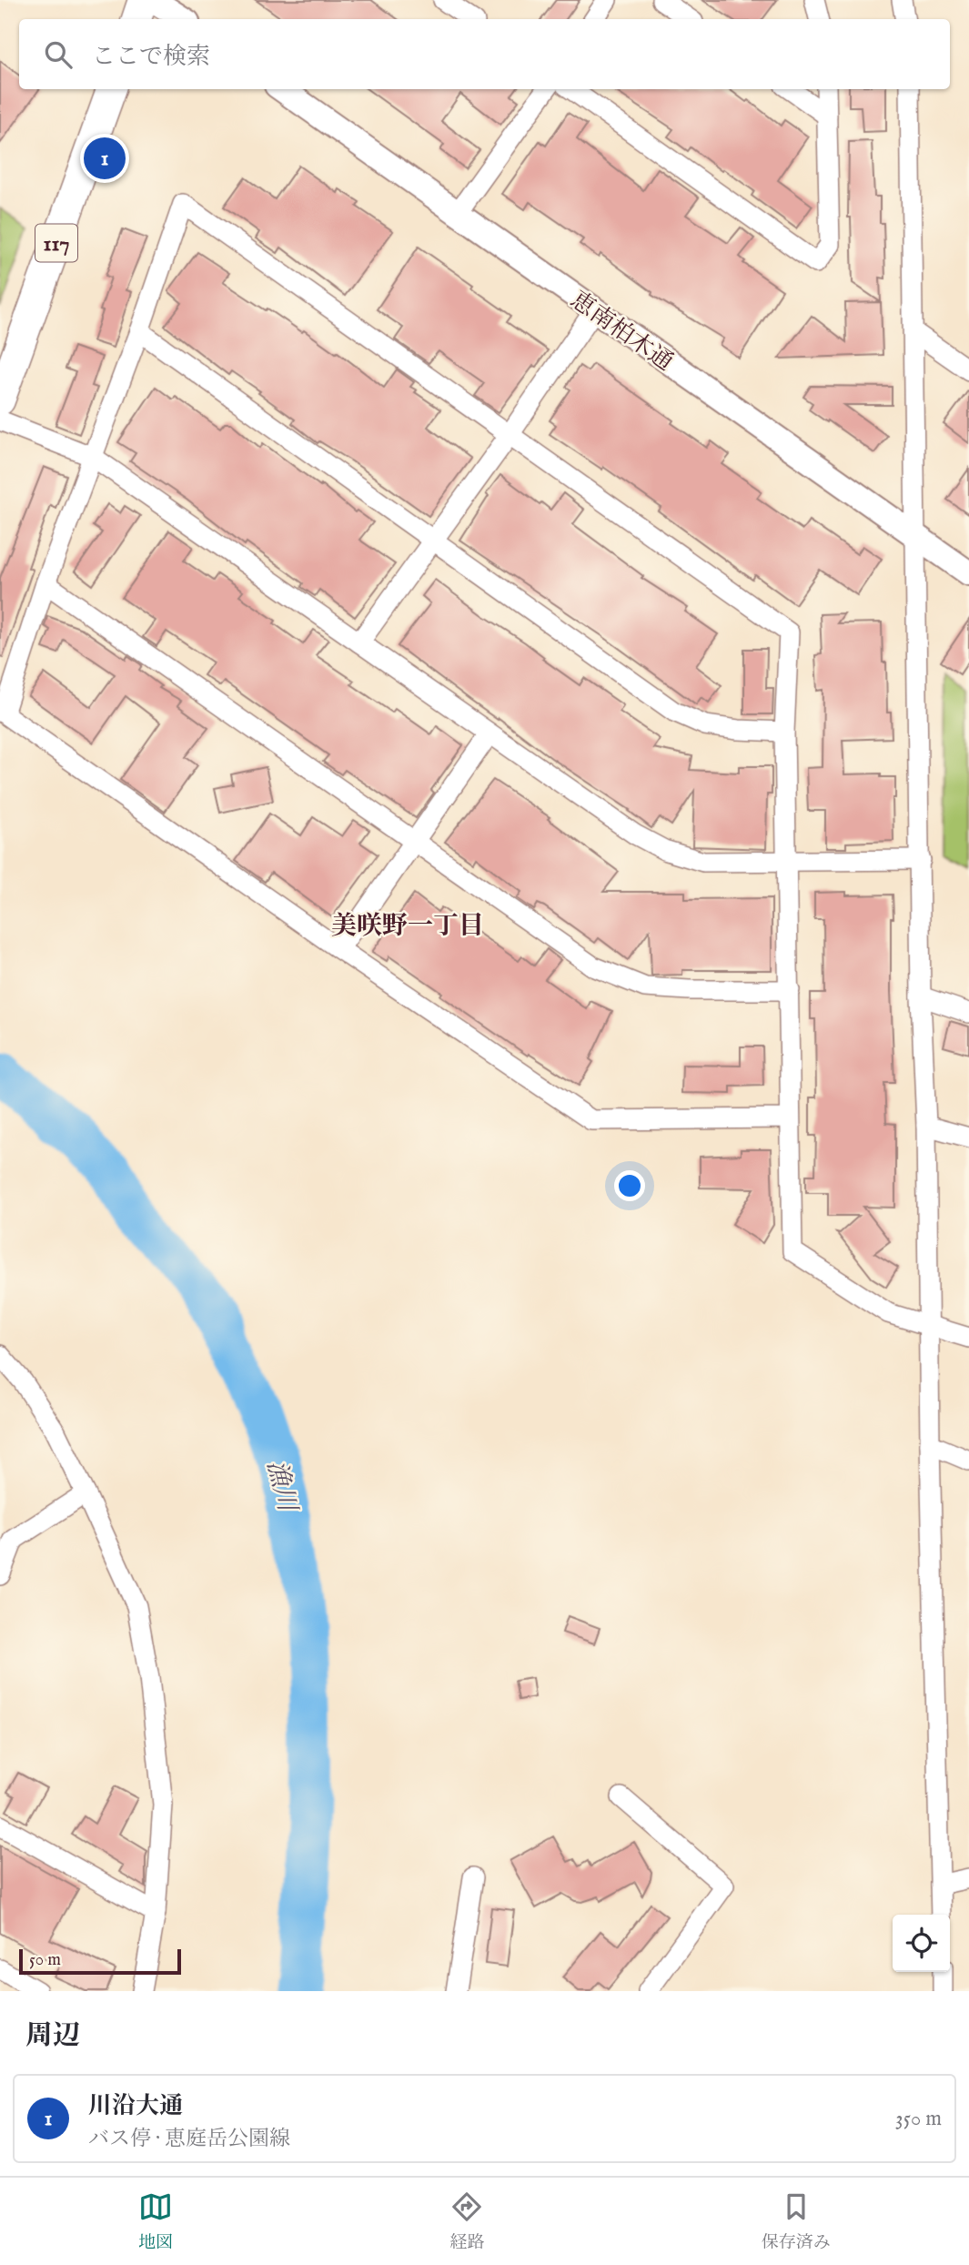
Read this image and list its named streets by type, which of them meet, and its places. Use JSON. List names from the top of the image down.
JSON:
{
  "streets": {
    "main road": ["117"],
    "street": ["恵南柏木通"]
  },
  "districts": ["美咲野一丁目"],
  "water": ["漁川"],
  "scale_bar": "50 m",
  "page": {
    "search": "ここで検索",
    "pins": "1",
    "scale": "50 m",
    "heading": "周辺",
    "list": [
      {
        "mark": "1",
        "name": "川沿大通",
        "note": "バス停 · 恵庭岳公園線",
        "value": "350 m"
      }
    ],
    "nav": ["地図", "経路", "保存済み"]
  }
}
